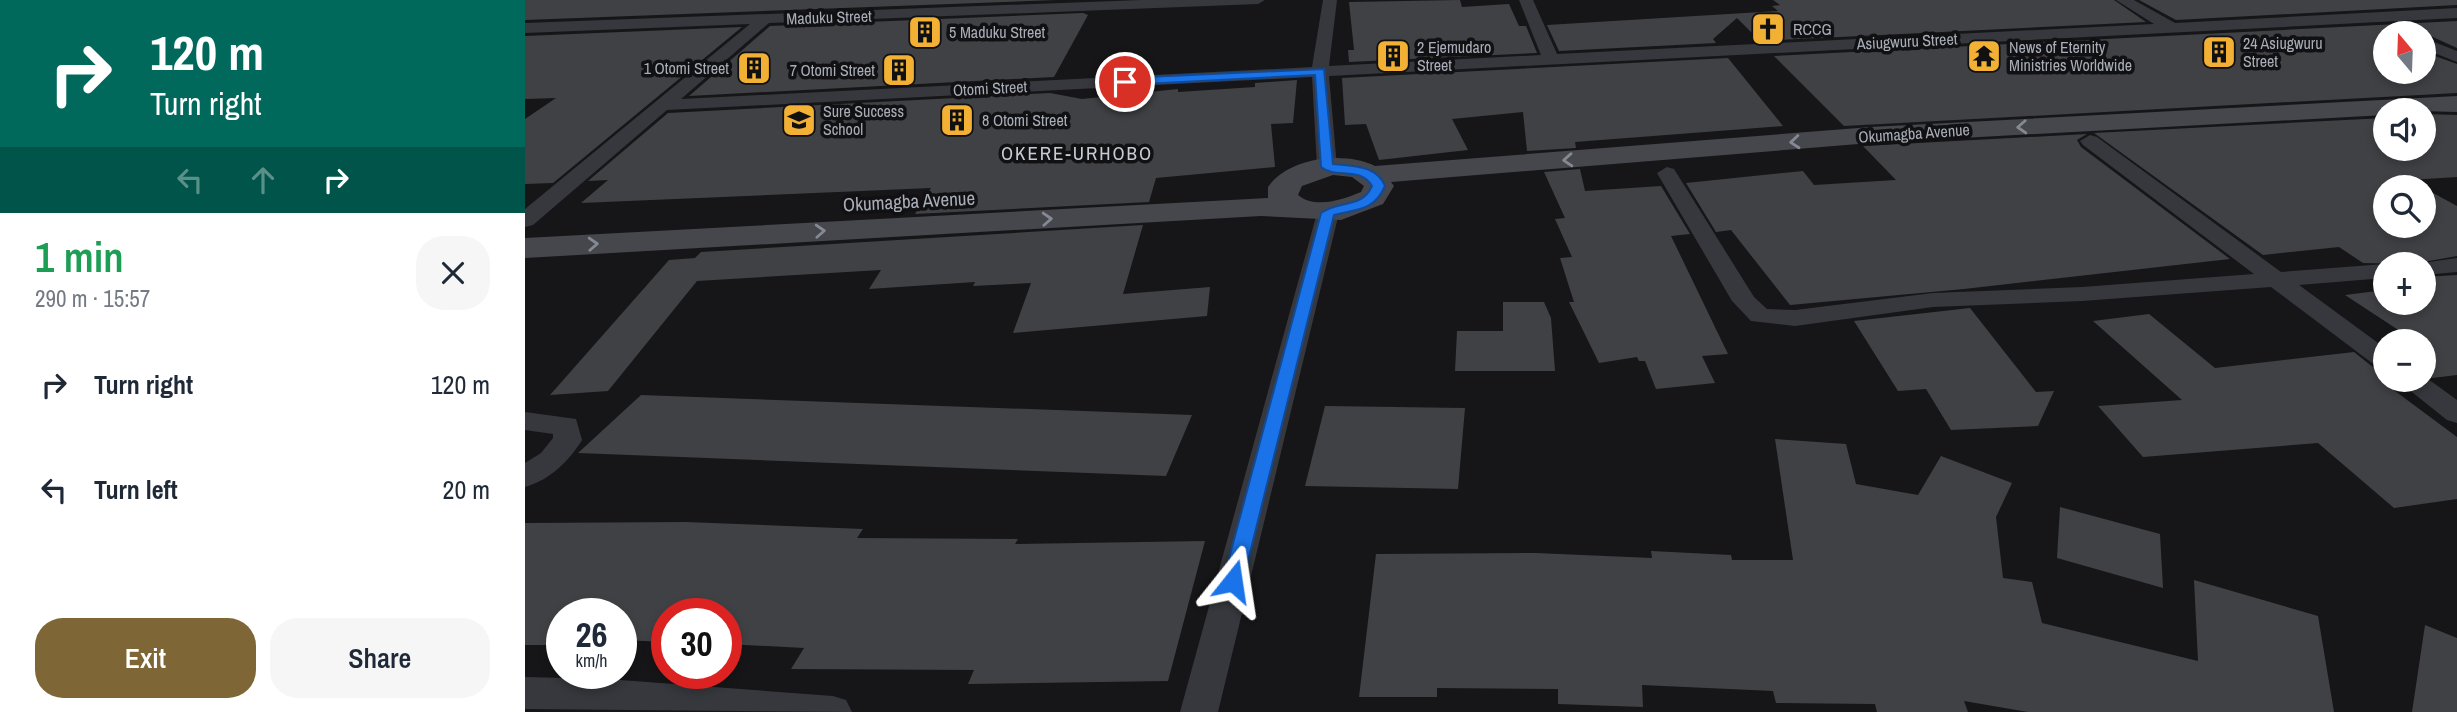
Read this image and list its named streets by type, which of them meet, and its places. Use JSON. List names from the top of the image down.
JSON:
{
  "streets": {
    "main road": ["Okumagba Avenue"],
    "street": ["Maduku Street", "Asiugwuru Street", "Otomi Street"]
  },
  "crossings": [
    ["Asiugwuru Street", "Otomi Street"]
  ],
  "districts": ["OKERE-URHOBO"],
  "places": {
    "church": ["RCCG"],
    "building": [
      "5 Maduku Street",
      "24 Asiugwuru Street",
      "2 Ejemudaro Street",
      "1 Otomi Street",
      "7 Otomi Street",
      "8 Otomi Street"
    ],
    "temple": ["News of Eternity Ministries Worldwide"],
    "school or university": ["Sure Success School"]
  },
  "north": "top",
  "page": {
    "turn": ["120 m", "Turn right"],
    "map_buttons": ["+", "−"],
    "heading": ["1 min", "290 m · 15:57"],
    "list": [
      {
        "name": "Turn right",
        "value": "120 m"
      },
      {
        "name": "Turn left",
        "value": "20 m"
      }
    ],
    "speed": "26 km/h",
    "limit": "30",
    "buttons": ["Exit", "Share"]
  }
}
